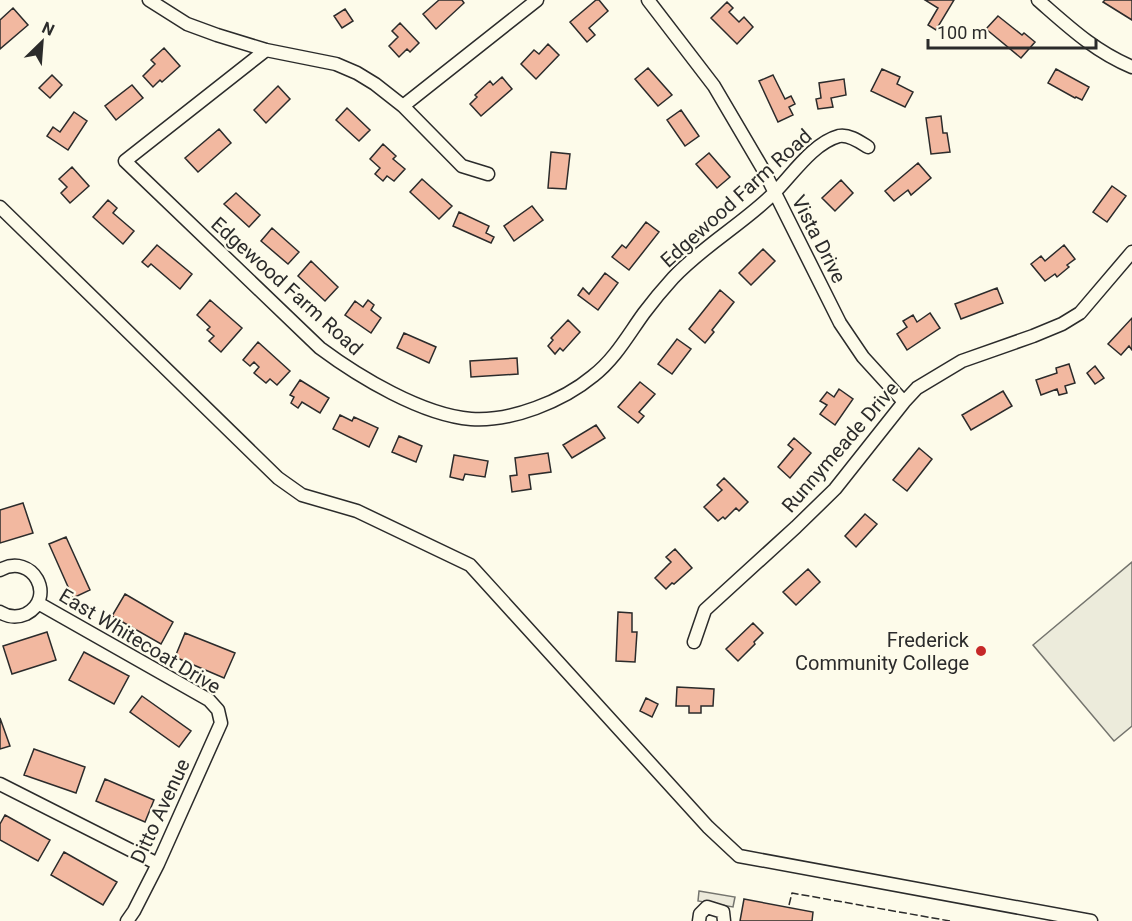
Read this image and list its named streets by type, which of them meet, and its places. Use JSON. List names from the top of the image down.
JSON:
{
  "streets": {
    "street": [
      "Edgewood Farm Road",
      "Vista Drive",
      "Runnymeade Drive",
      "East Whitecoat Drive",
      "Ditto Avenue"
    ]
  },
  "crossings": [
    ["Edgewood Farm Road", "Vista Drive"],
    ["Vista Drive", "Runnymeade Drive"],
    ["East Whitecoat Drive", "Ditto Avenue"]
  ],
  "places": ["Frederick Community College"],
  "scale_bar": "100 m",
  "north": "top right"
}
